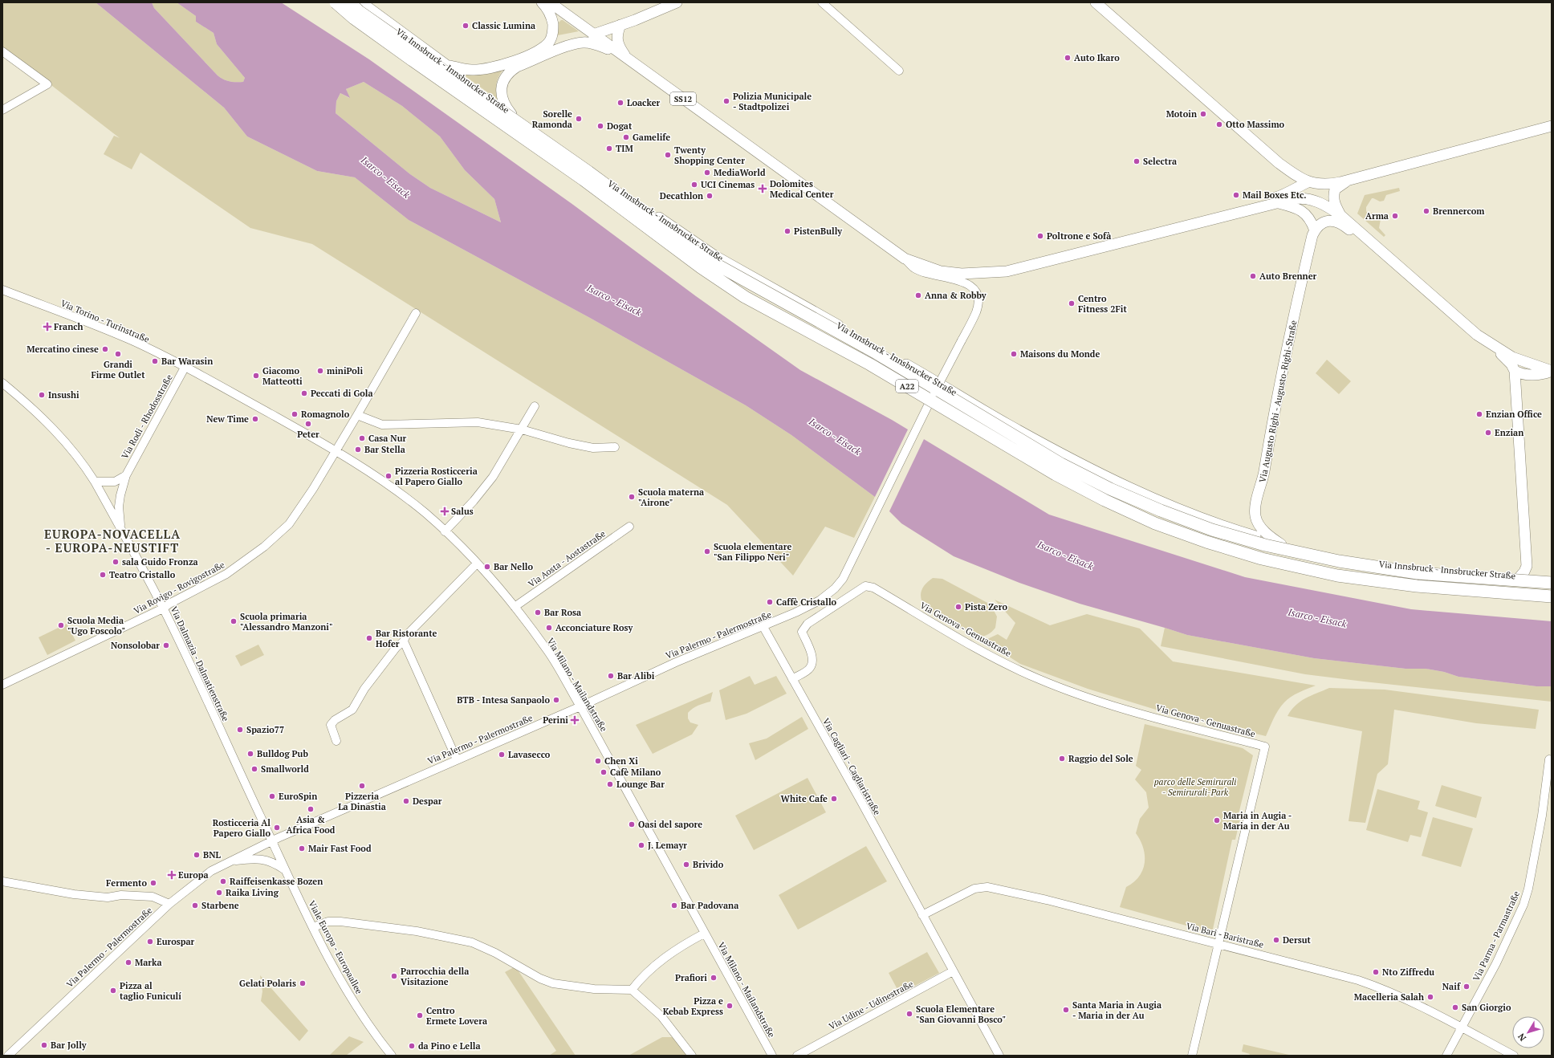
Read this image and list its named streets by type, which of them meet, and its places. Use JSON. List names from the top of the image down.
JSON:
{
  "streets": {
    "highway": ["A22"],
    "main road": ["Via Innsbruck - Innsbrucker Straße", "SS12", "Via Augusto Righi - Augusto-Righi-Straße"],
    "street": [
      "Via Torino - Turinstraße",
      "Via Rodi - Rhodosstraße",
      "Via Aosta - Aostastraße",
      "Via Rovigo - Rovigostraße",
      "Via Genova - Genuastraße",
      "Via Palermo - Palermostraße",
      "Via Dalmazia - Dalmatienstraße",
      "Via Milano - Mailandstraße",
      "Via Cagliari - Cagliaristraße",
      "Via Bari - Baristraße",
      "Via Parma - Parmastraße",
      "Viale Europa - Europaallee",
      "Via Udine - Udinestraße"
    ]
  },
  "crossings": [
    ["Via Innsbruck - Innsbrucker Straße", "Via Augusto Righi - Augusto-Righi-Straße"],
    ["SS12", "Via Palermo - Palermostraße"],
    ["Via Torino - Turinstraße", "Via Rodi - Rhodosstraße"],
    ["Via Torino - Turinstraße", "Via Rovigo - Rovigostraße"],
    ["Via Torino - Turinstraße", "Via Milano - Mailandstraße"],
    ["Via Rodi - Rhodosstraße", "Via Dalmazia - Dalmatienstraße"],
    ["Via Aosta - Aostastraße", "Via Milano - Mailandstraße"],
    ["Via Rovigo - Rovigostraße", "Via Dalmazia - Dalmatienstraße"],
    ["Via Rovigo - Rovigostraße", "Via Milano - Mailandstraße"],
    ["Via Genova - Genuastraße", "Via Cagliari - Cagliaristraße"],
    ["Via Genova - Genuastraße", "Via Bari - Baristraße"],
    ["Via Palermo - Palermostraße", "Via Dalmazia - Dalmatienstraße"],
    ["Via Palermo - Palermostraße", "Via Milano - Mailandstraße"],
    ["Via Palermo - Palermostraße", "Via Cagliari - Cagliaristraße"],
    ["Via Palermo - Palermostraße", "Viale Europa - Europaallee"],
    ["Via Dalmazia - Dalmatienstraße", "Viale Europa - Europaallee"],
    ["Via Cagliari - Cagliaristraße", "Via Bari - Baristraße"],
    ["Via Cagliari - Cagliaristraße", "Via Udine - Udinestraße"],
    ["Via Bari - Baristraße", "Via Parma - Parmastraße"]
  ],
  "districts": ["EUROPA-NOVACELLA - EUROPA-NEUSTIFT"],
  "water": ["Isarco - Eisack"],
  "parks": ["parco delle Semirurali - Semirurali-Park"],
  "places": {
    "other": [
      "Classic Lumina",
      "Auto Ikaro",
      "Polizia Municipale - Stadtpolizei",
      "Loacker",
      "Motoin",
      "Sorelle Ramonda",
      "Otto Massimo",
      "Dogat",
      "Gamelife",
      "TIM",
      "Twenty Shopping Center",
      "Selectra",
      "MediaWorld",
      "UCI Cinemas",
      "Mail Boxes Etc.",
      "Decathlon",
      "Brennercom",
      "Arma",
      "PistenBully",
      "Poltrone e Sofà",
      "Auto Brenner",
      "Anna & Robby",
      "Centro Fitness 2Fit",
      "Mercatino cinese",
      "Grandi Firme Outlet",
      "Maisons du Monde",
      "Bar Warasin",
      "miniPoli",
      "Giacomo Matteotti",
      "Peccati di Gola",
      "Insushi",
      "Romagnolo",
      "Enzian Office",
      "New Time",
      "Peter",
      "Enzian",
      "Casa Nur",
      "Bar Stella",
      "Pizzeria Rosticceria al Papero Giallo",
      "Scuola materna \"Airone\"",
      "Scuola elementare \"San Filippo Neri\"",
      "sala Guido Fronza",
      "Bar Nello",
      "Teatro Cristallo",
      "Caffè Cristallo",
      "Pista Zero",
      "Bar Rosa",
      "Scuola primaria \"Alessandro Manzoni\"",
      "Scuola Media \"Ugo Foscolo\"",
      "Acconciature Rosy",
      "Bar Ristorante Hofer",
      "Nonsolobar",
      "Bar Alibi",
      "BTB - Intesa Sanpaolo",
      "Spazio77",
      "Bulldog Pub",
      "Lavasecco",
      "Raggio del Sole",
      "Chen Xi",
      "Smallworld",
      "Cafè Milano",
      "Lounge Bar",
      "Pizzeria La Dinastia",
      "EuroSpin",
      "White Cafe",
      "Despar",
      "Asia & Africa Food",
      "Maria in Augia - Maria in der Au",
      "Oasi del sapore",
      "Rosticceria Al Papero Giallo",
      "J. Lemayr",
      "Mair Fast Food",
      "BNL",
      "Brivido",
      "Raiffeisenkasse Bozen",
      "Fermento",
      "Raika Living",
      "Starbene",
      "Bar Padovana",
      "Dersut",
      "Eurospar",
      "Marka",
      "Nto Ziffredu",
      "Parrocchia della Visitazione",
      "Prafiori",
      "Gelati Polaris",
      "Naif",
      "Pizza al taglio Funiculí",
      "Macelleria Salah",
      "Pizza e Kebab Express",
      "San Giorgio",
      "Santa Maria in Augia - Maria in der Au",
      "Scuola Elementare \"San Giovanni Bosco\"",
      "Centro Ermete Lovera",
      "Bar Jolly",
      "da Pino e Lella"
    ],
    "health": [
      "Dolomites Medical Center",
      "Franch",
      "Salus",
      "Perini",
      "Europa"
    ]
  },
  "north": "bottom left"
}
